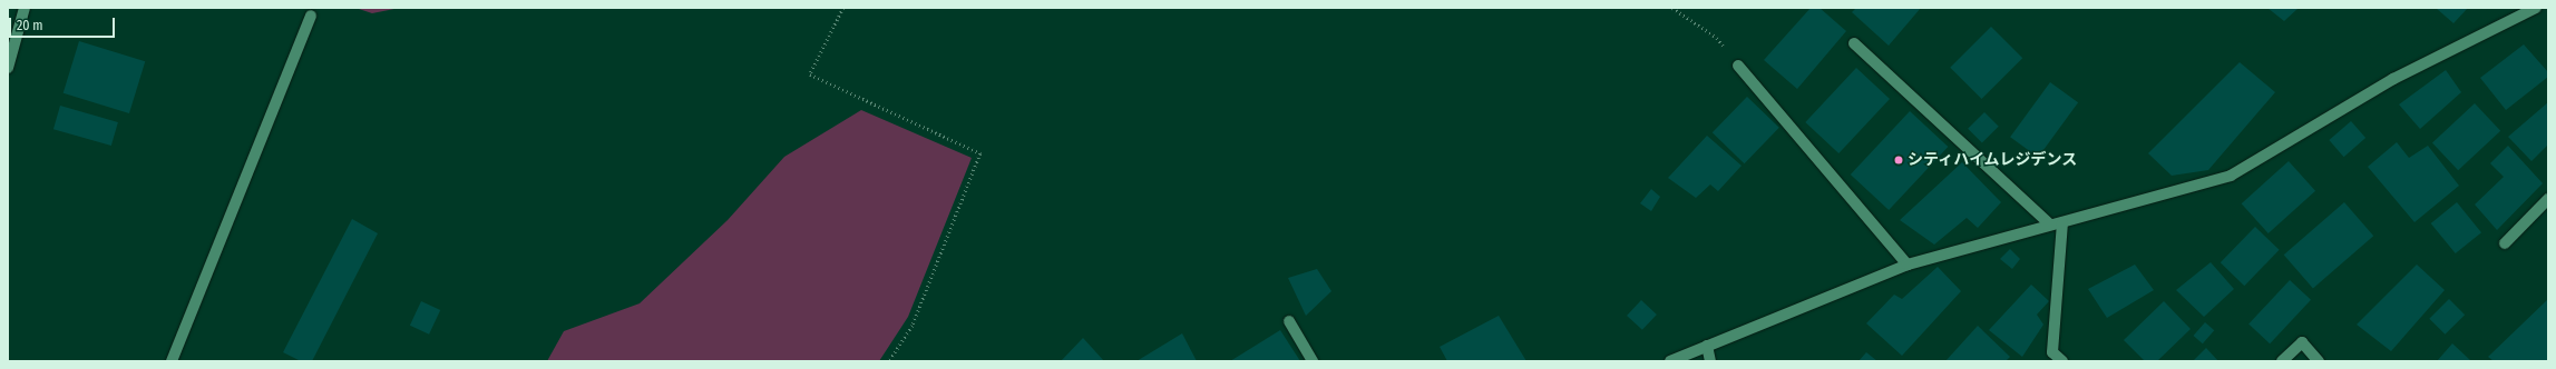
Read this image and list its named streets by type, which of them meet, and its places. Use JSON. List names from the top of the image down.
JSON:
{
  "places": ["シティハイムレジデンス"],
  "scale_bar": "20 m"
}
